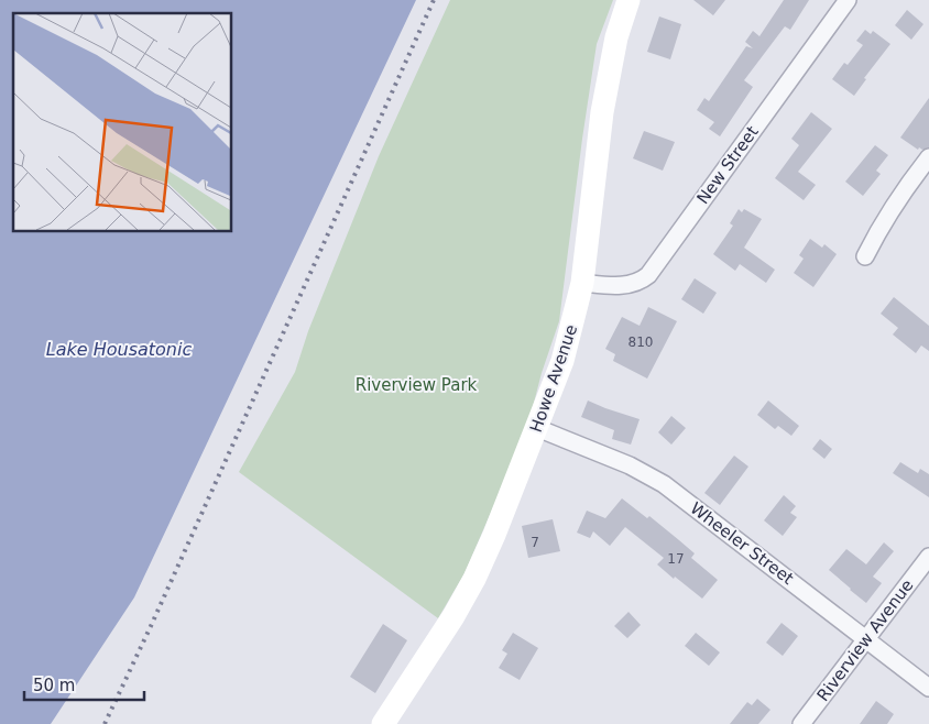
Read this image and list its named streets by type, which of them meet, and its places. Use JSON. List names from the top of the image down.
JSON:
{
  "streets": {
    "main road": ["Howe Avenue"],
    "street": ["New Street", "Wheeler Street", "Riverview Avenue"]
  },
  "crossings": [
    ["New Street", "Howe Avenue"],
    ["Howe Avenue", "Wheeler Street"],
    ["Wheeler Street", "Riverview Avenue"]
  ],
  "water": ["Lake Housatonic"],
  "parks": ["Riverview Park"],
  "house_numbers": ["810", "7", "17"],
  "scale_bar": "50 m"
}
